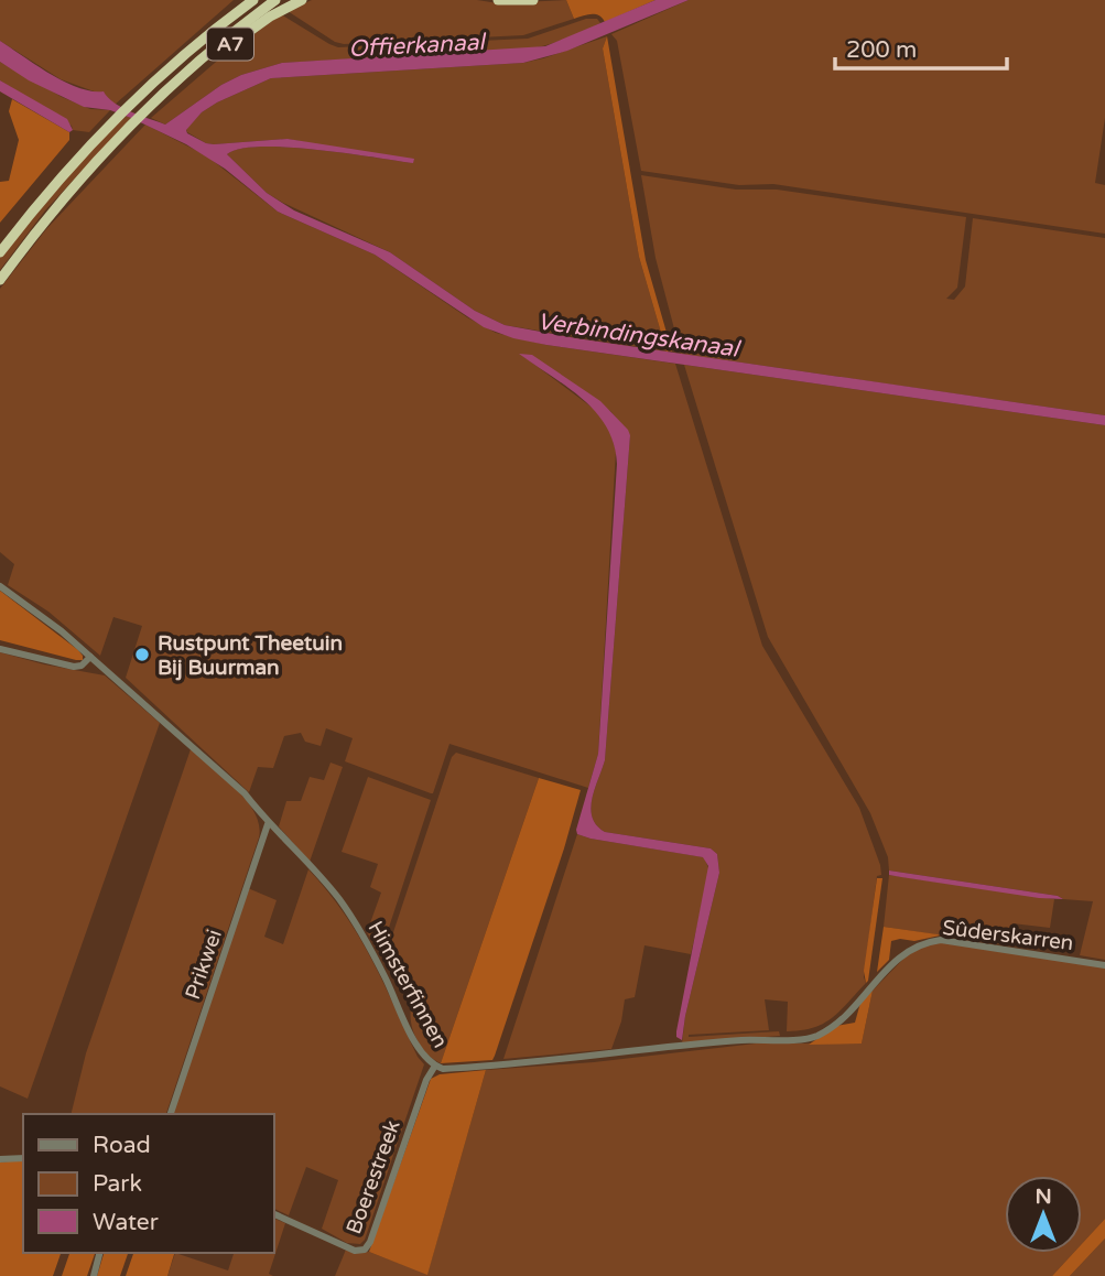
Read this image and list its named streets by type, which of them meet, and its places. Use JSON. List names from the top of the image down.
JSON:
{
  "streets": {
    "highway": ["A7"],
    "street": [
      "Sûderskarren",
      "Prikwei",
      "Himsterfinnen",
      "Boerestreek"
    ]
  },
  "crossings": [
    ["Sûderskarren", "Himsterfinnen"],
    ["Prikwei", "Himsterfinnen"],
    ["Himsterfinnen", "Boerestreek"]
  ],
  "water": ["Offierkanaal", "Verbindingskanaal"],
  "places": ["Rustpunt Theetuin Bij Buurman"],
  "legend": ["Road", "Park", "Water"],
  "scale_bar": "200 m",
  "north": "top"
}
